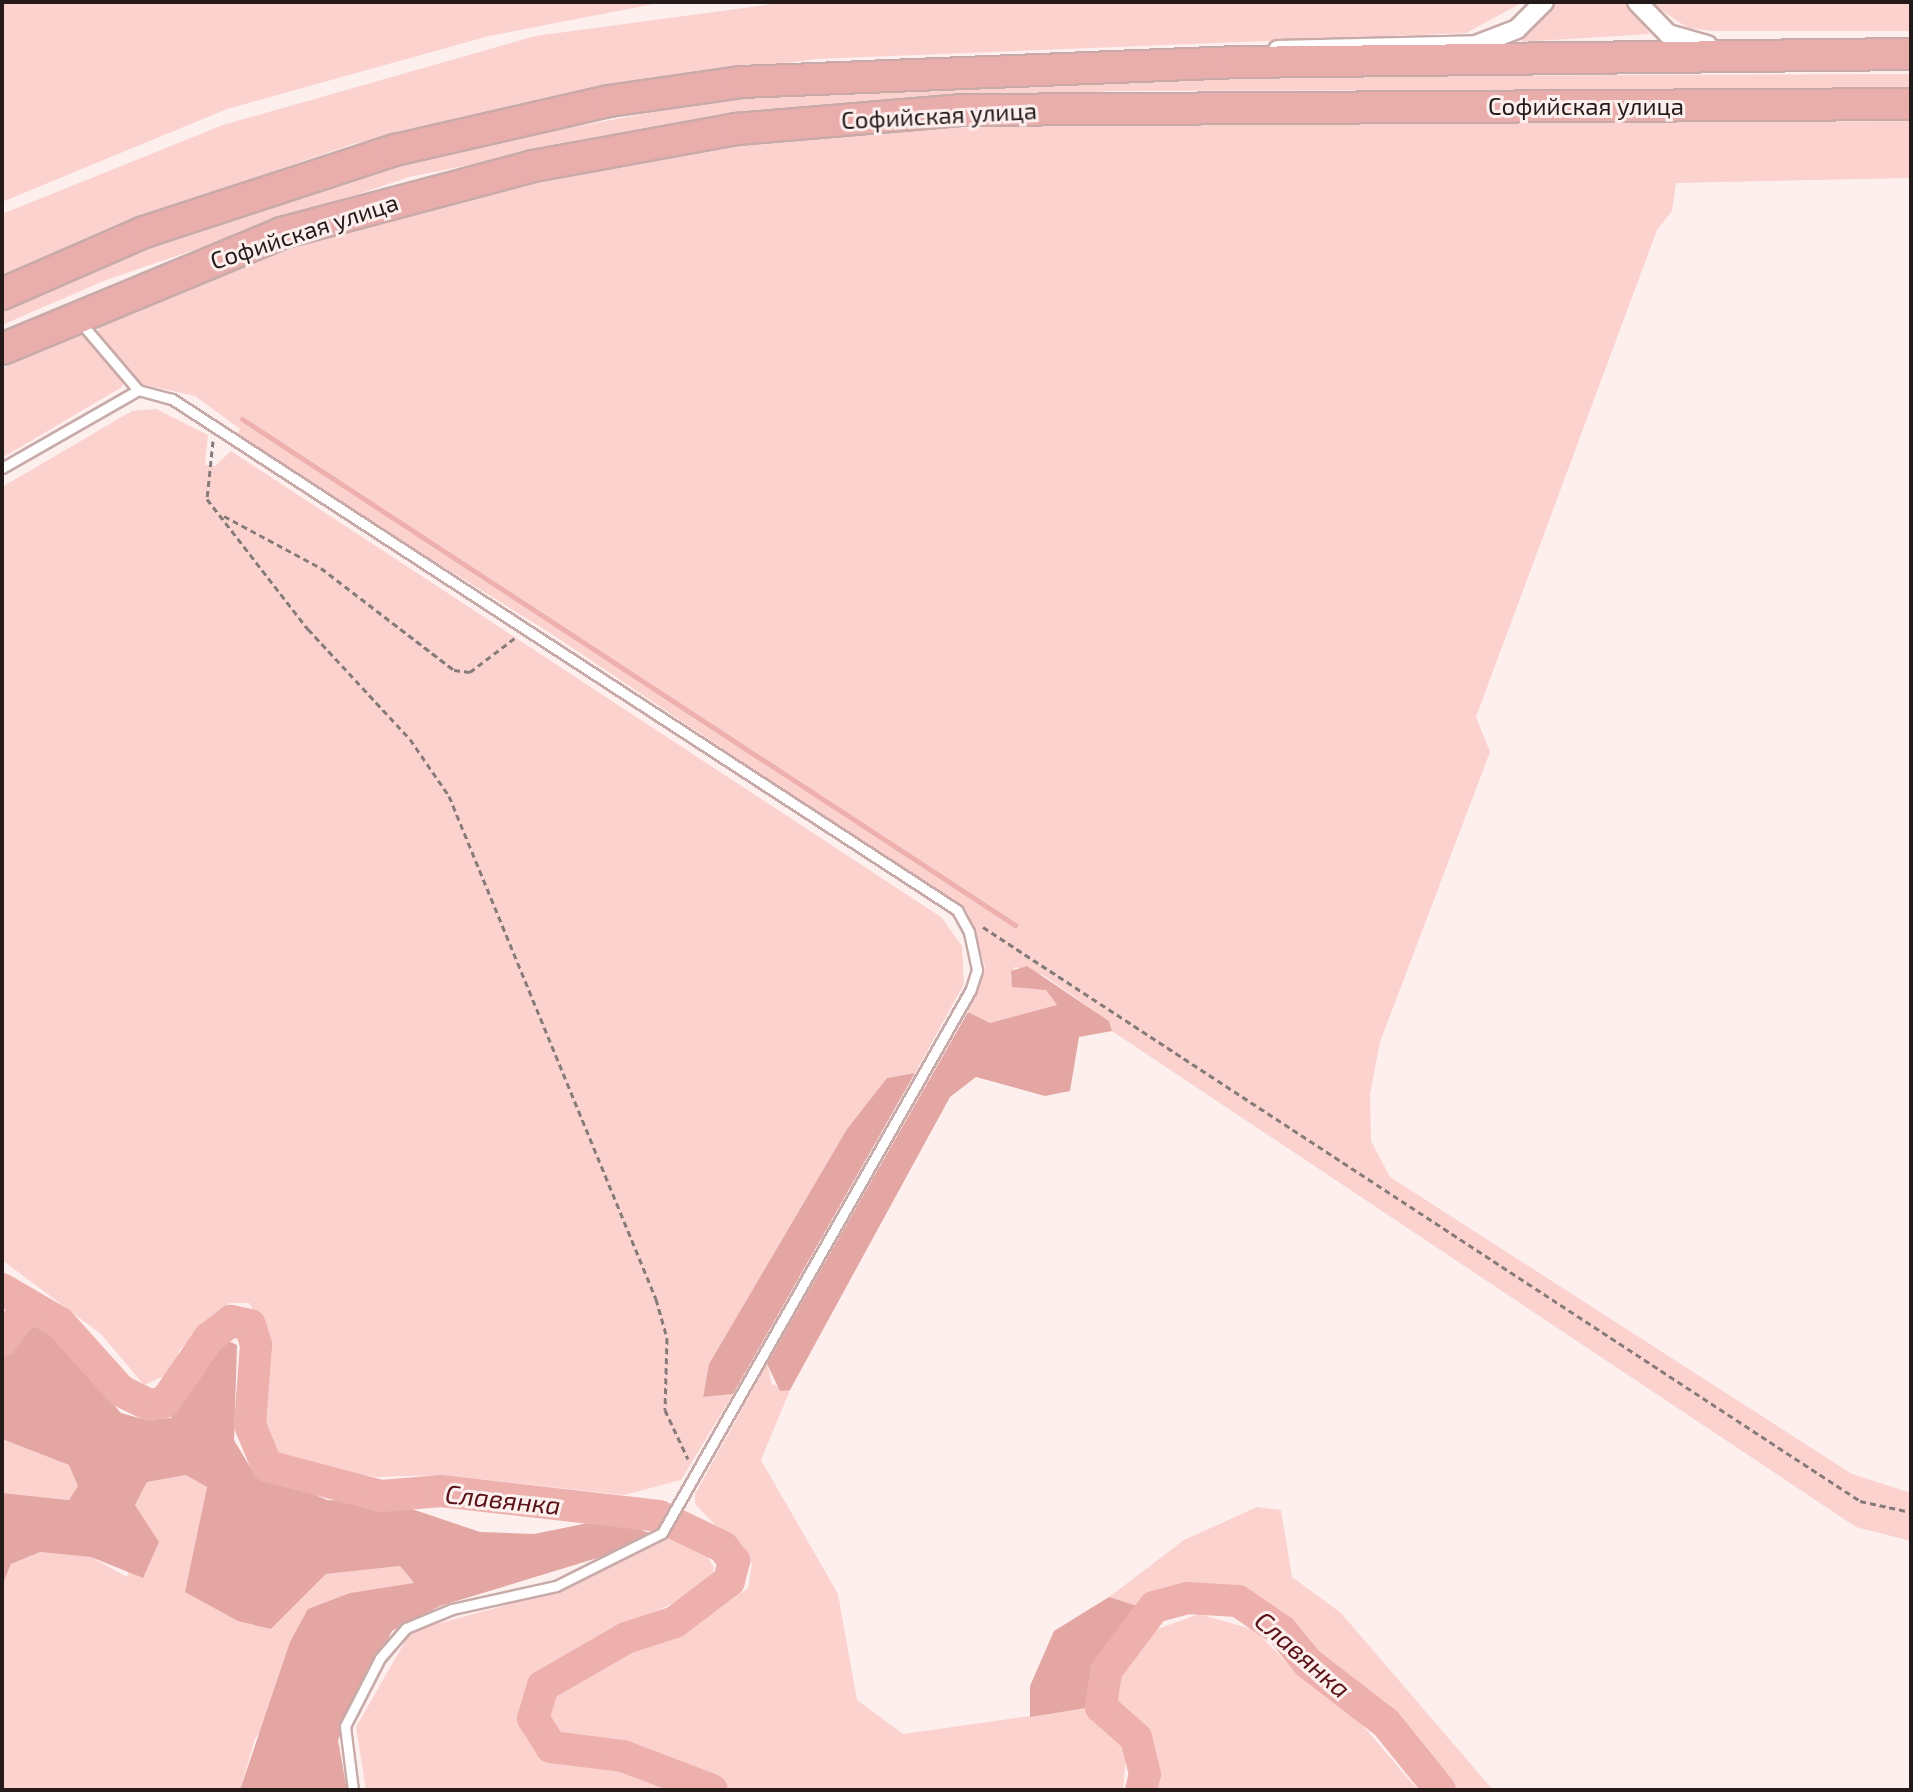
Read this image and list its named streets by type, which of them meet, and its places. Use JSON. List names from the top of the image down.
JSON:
{
  "streets": {
    "main road": ["Софийская улица"]
  },
  "water": ["Славянка"]
}
